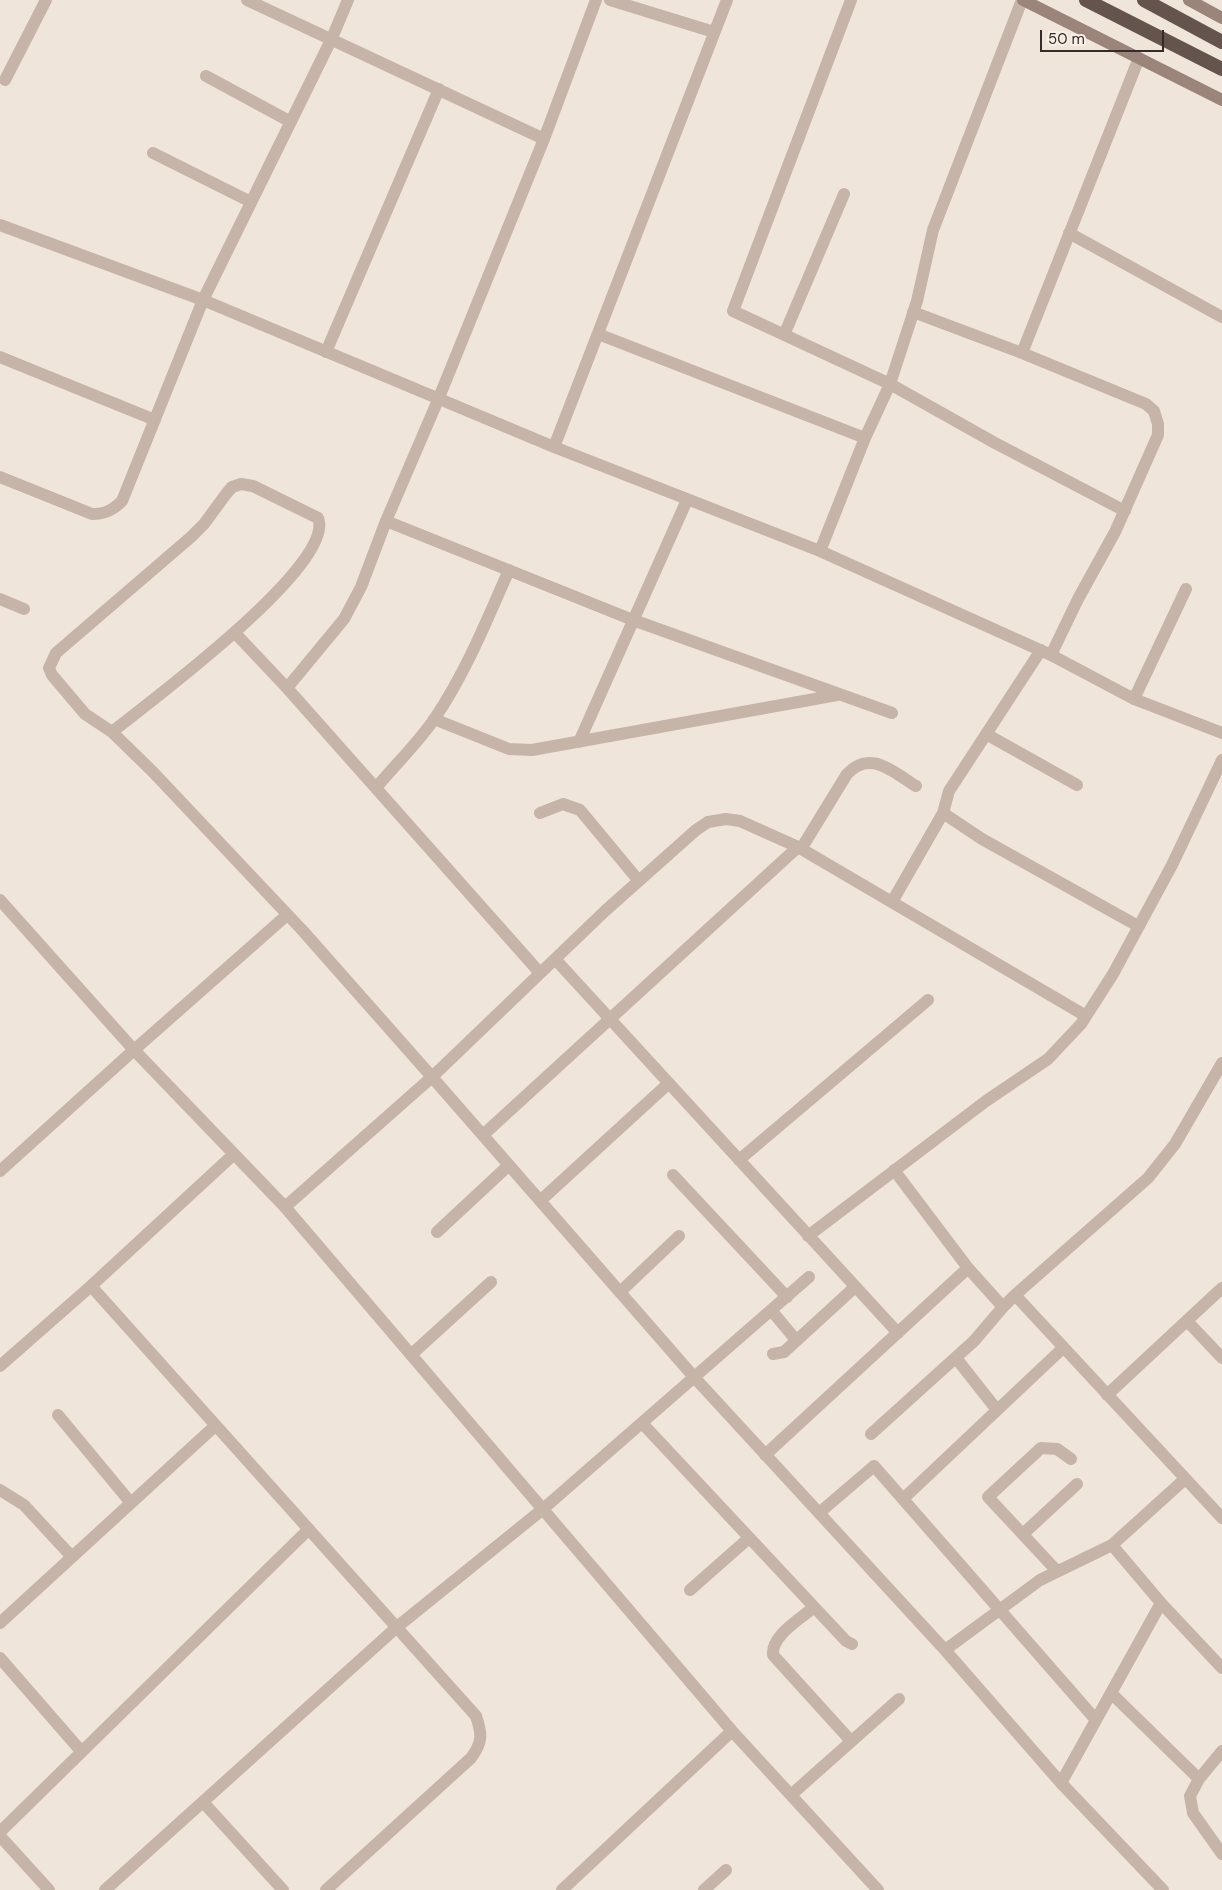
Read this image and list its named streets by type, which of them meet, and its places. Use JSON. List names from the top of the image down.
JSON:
{
  "scale_bar": "50 m"
}
